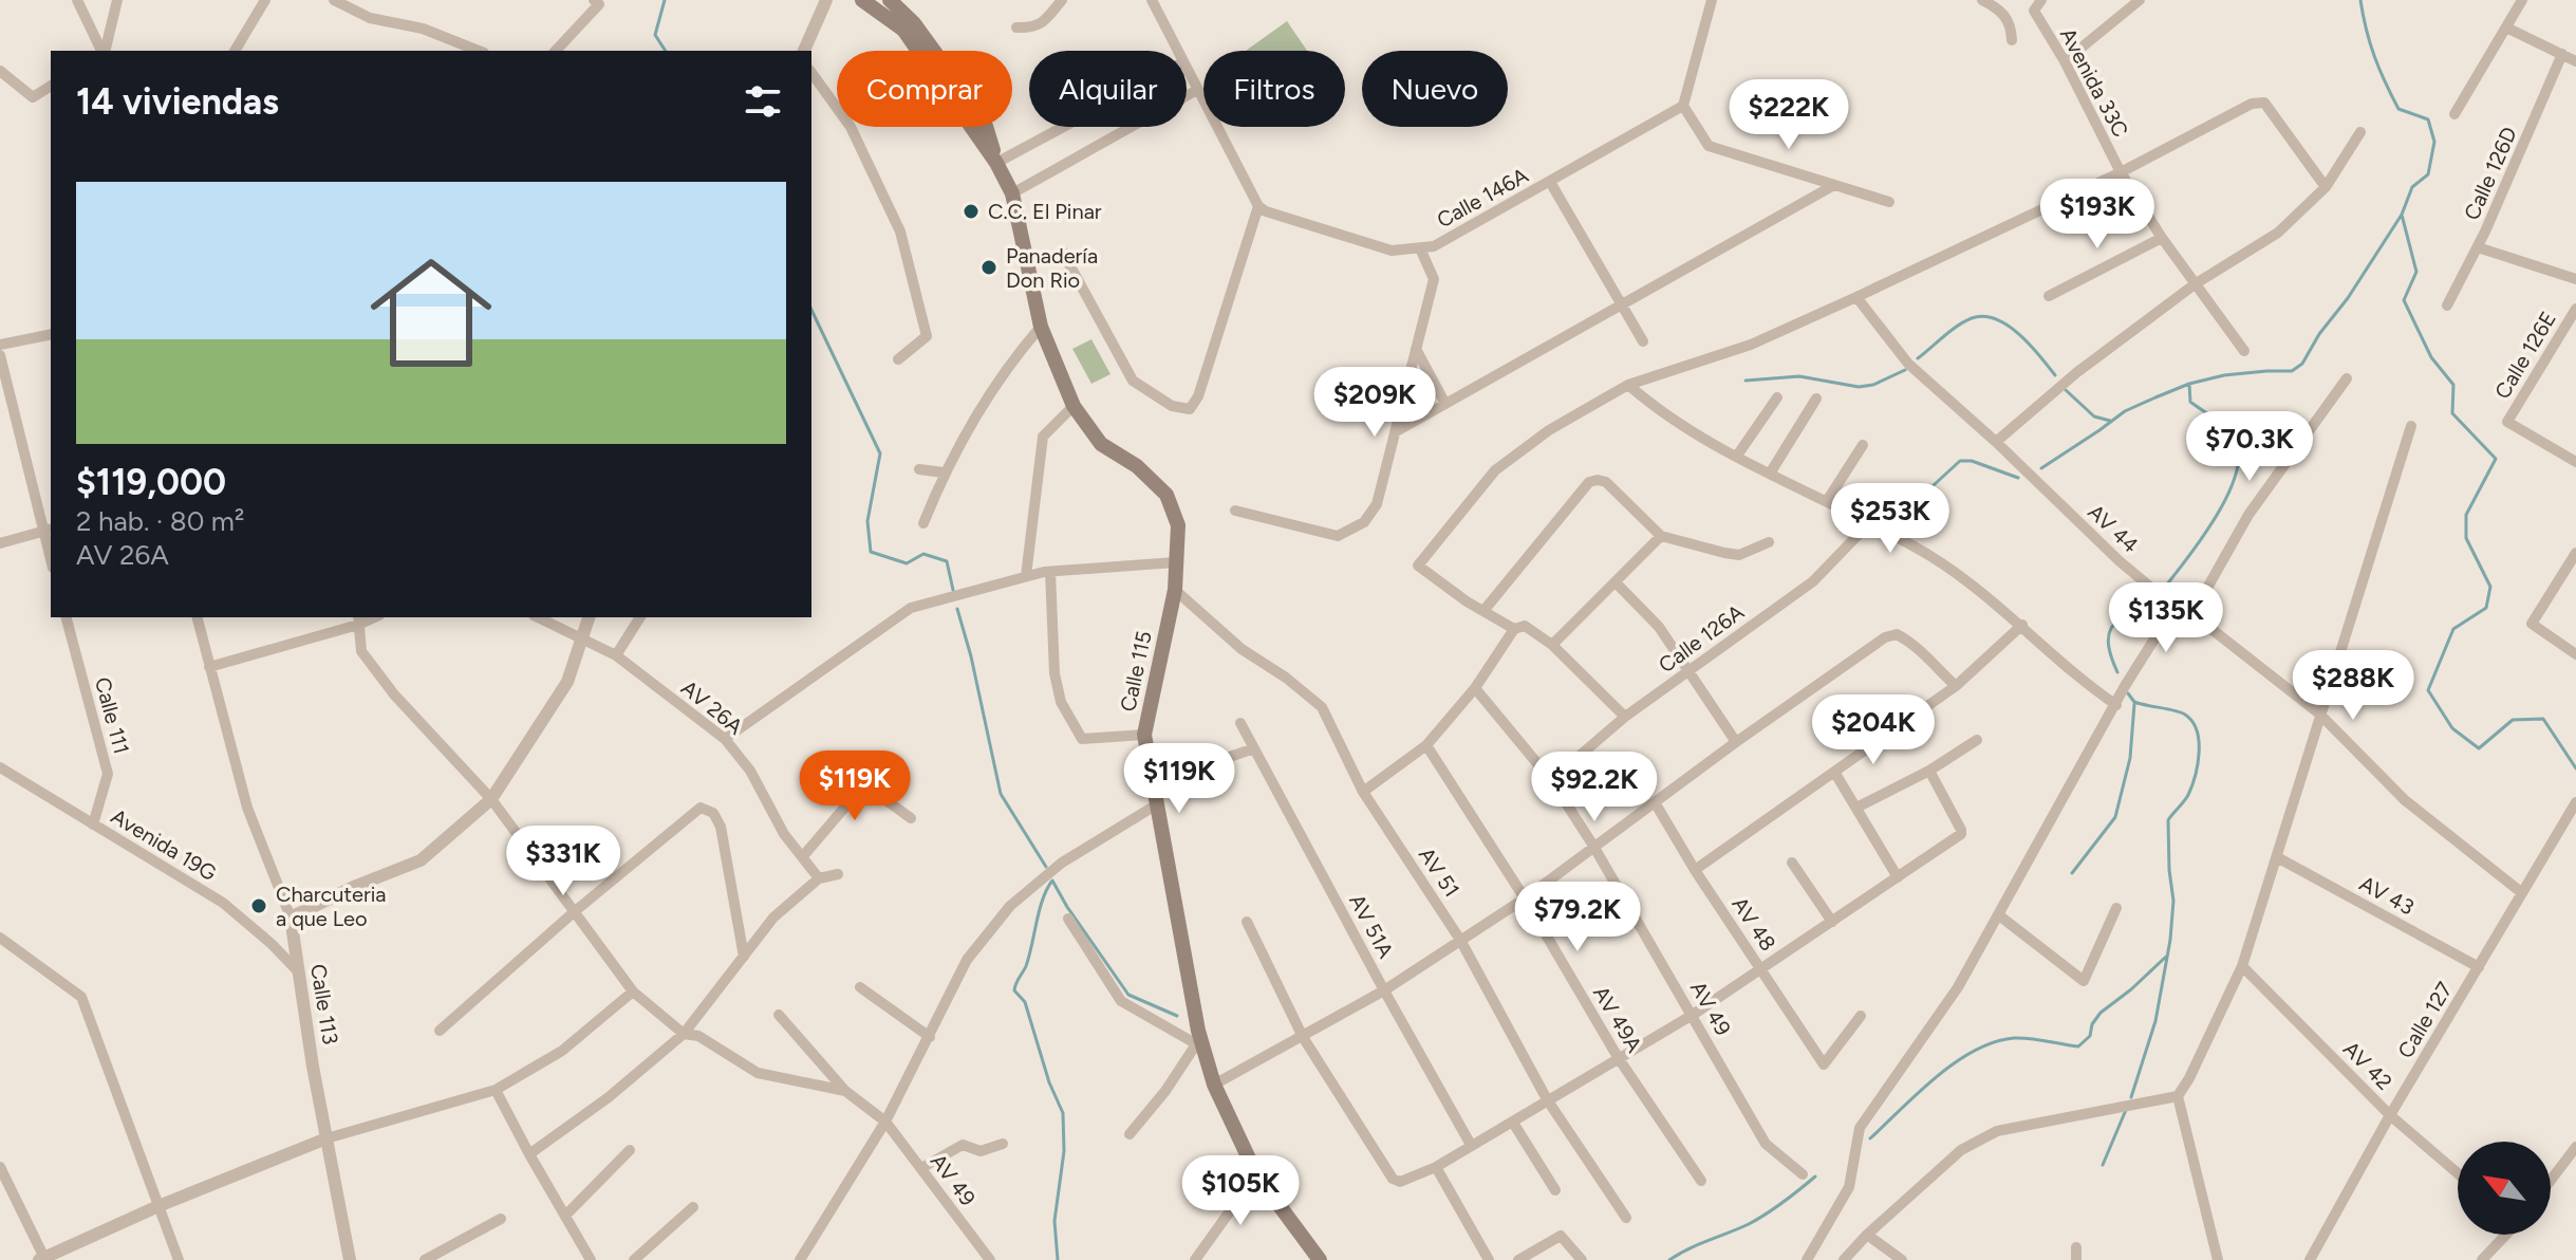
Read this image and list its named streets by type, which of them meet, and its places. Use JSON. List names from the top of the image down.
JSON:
{
  "streets": {
    "main road": ["Calle 115"],
    "street": [
      "Avenida 33C",
      "Calle 126D",
      "Calle 146A",
      "Calle 126E",
      "AV 44",
      "Calle 126A",
      "AV 26A",
      "Calle 111",
      "Avenida 19G",
      "AV 51",
      "AV 43",
      "AV 48",
      "AV 51A",
      "Calle 113",
      "AV 49",
      "AV 49A",
      "Calle 127",
      "AV 42"
    ]
  },
  "crossings": [
    ["AV 44", "Calle 127"],
    ["Calle 126A", "AV 49"],
    ["Calle 115", "AV 51"],
    ["Calle 111", "Avenida 19G"],
    ["Avenida 19G", "Calle 113"],
    ["AV 43", "Calle 127"],
    ["Calle 127", "AV 42"]
  ],
  "places": ["C.C. El Pinar", "Panadería Don Rio", "Charcuteria a que Leo"],
  "north": "top left",
  "page": {
    "chip": [
      "Comprar",
      "Alquilar",
      "Filtros",
      "Nuevo"
    ],
    "heading": "14 viviendas",
    "price": [
      "$222K",
      "$193K",
      "$209K",
      "$70.3K",
      "$253K",
      "$135K",
      "$288K",
      "$204K",
      "$119K",
      "$119K",
      "$92.2K",
      "$331K",
      "$79.2K",
      "$105K"
    ],
    "list": [
      {
        "name": "$119,000",
        "note": "2 hab. · 80 m² · AV 26A"
      }
    ]
  }
}
